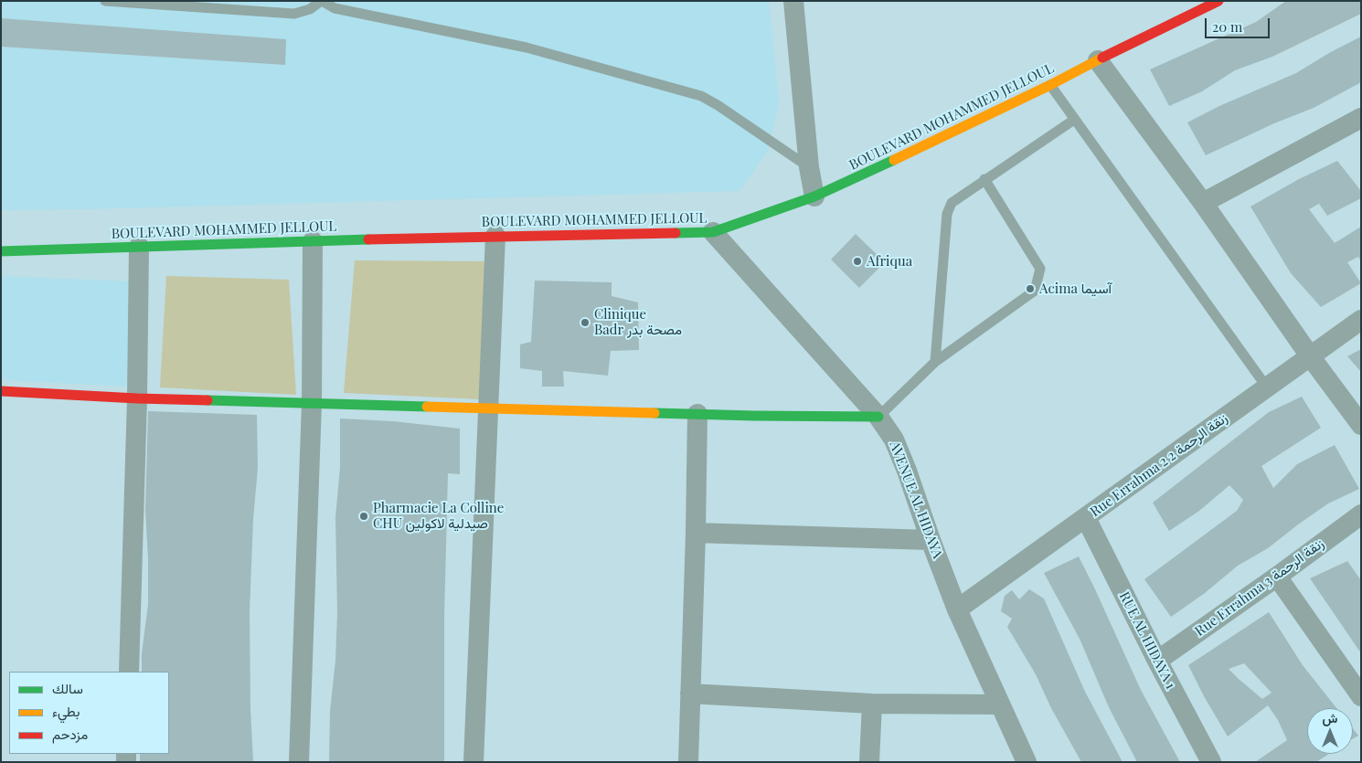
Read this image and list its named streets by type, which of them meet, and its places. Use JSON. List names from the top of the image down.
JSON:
{
  "streets": {
    "street": [
      "BOULEVARD MOHAMMED JELLOUL",
      "Rue Errahma 2 2 زنقة الرحمة",
      "AVENUE AL HIDAYA",
      "Rue Errahma 3 زنقة الرحمة",
      "RUE AL HIDAYA 1"
    ]
  },
  "crossings": [
    ["BOULEVARD MOHAMMED JELLOUL", "AVENUE AL HIDAYA"],
    ["Rue Errahma 2 2 زنقة الرحمة", "AVENUE AL HIDAYA"],
    ["Rue Errahma 2 2 زنقة الرحمة", "RUE AL HIDAYA 1"],
    ["Rue Errahma 3 زنقة الرحمة", "RUE AL HIDAYA 1"]
  ],
  "places": [
    "Afriqua",
    "Acima آسيما",
    "Clinique Badr مصحة بدر",
    "Pharmacie La Colline CHU صيدلية لاكولين"
  ],
  "legend": ["سالك", "بطيء", "مزدحم"],
  "scale_bar": "20 m",
  "north": "top"
}
